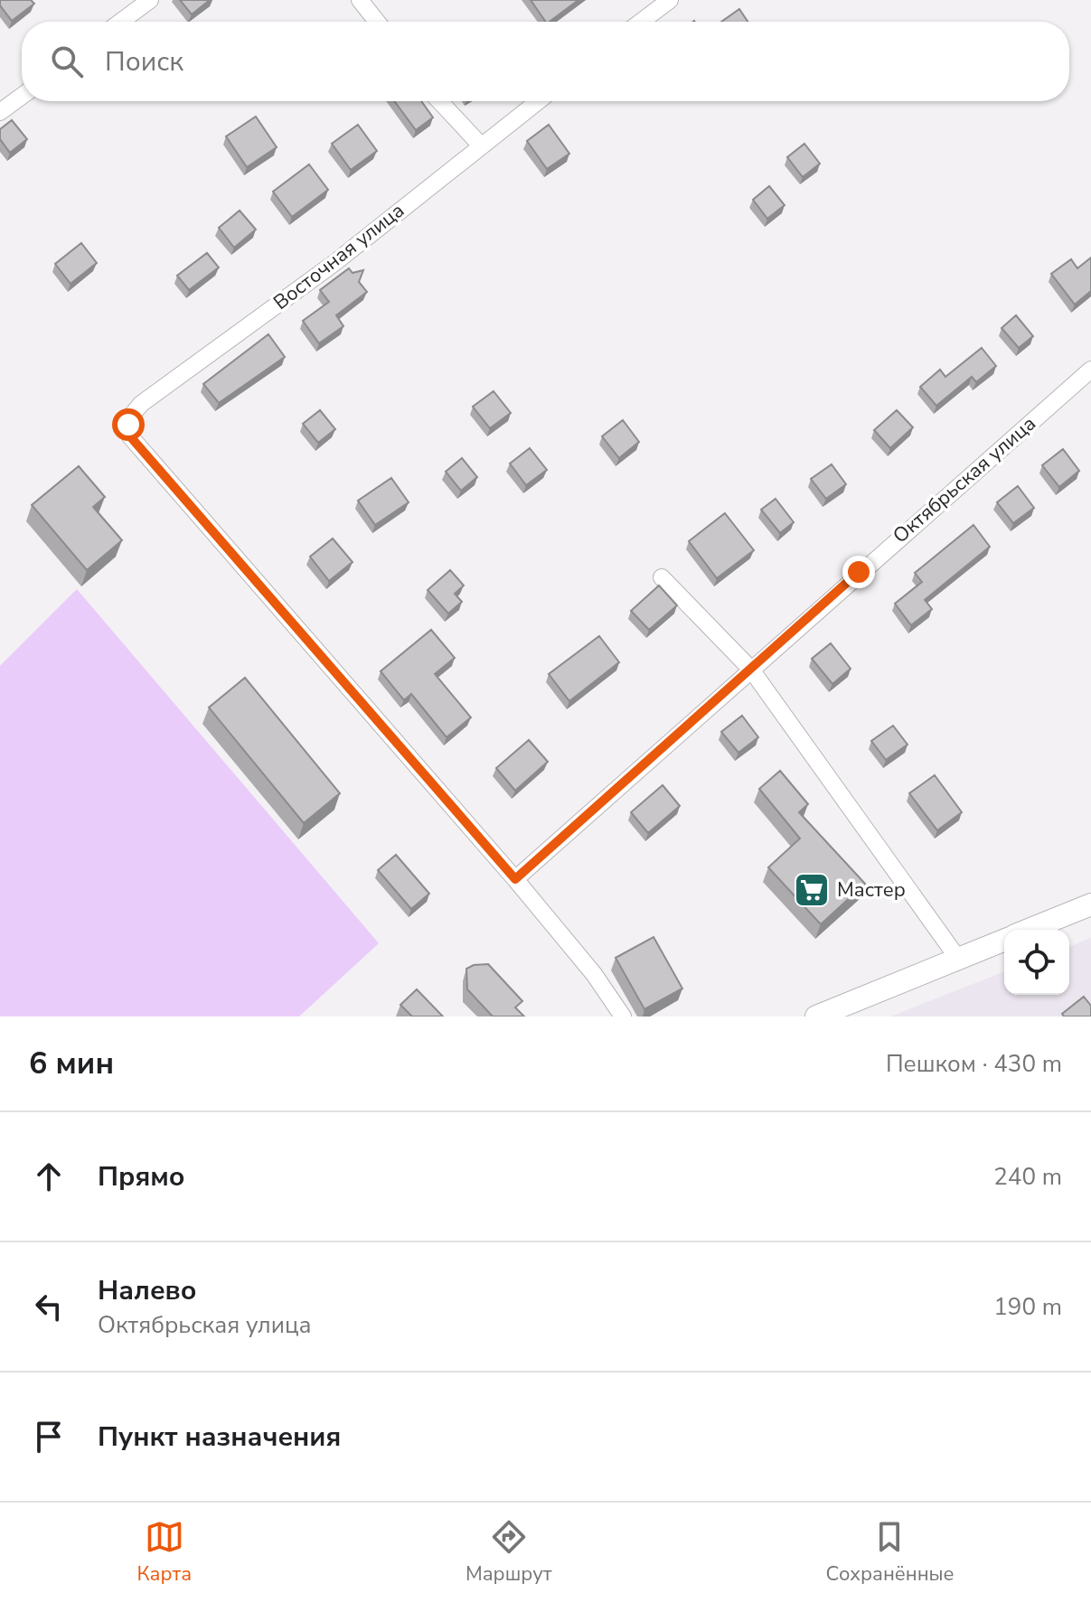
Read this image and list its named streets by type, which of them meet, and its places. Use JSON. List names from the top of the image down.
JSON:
{
  "streets": {
    "street": ["Восточная улица", "Октябрьская улица"]
  },
  "crossings": [
    ["Восточная улица", "Октябрьская улица"]
  ],
  "places": {
    "supermarket": ["Мастер"]
  },
  "page": {
    "search": "Поиск",
    "heading": ["6 мин", "Пешком · 430 m"],
    "list": [
      ["Прямо", "240 m"],
      ["Налево", "Октябрьская улица", "190 m"],
      "Пункт назначения"
    ],
    "nav": ["Карта", "Маршрут", "Сохранённые"]
  }
}
